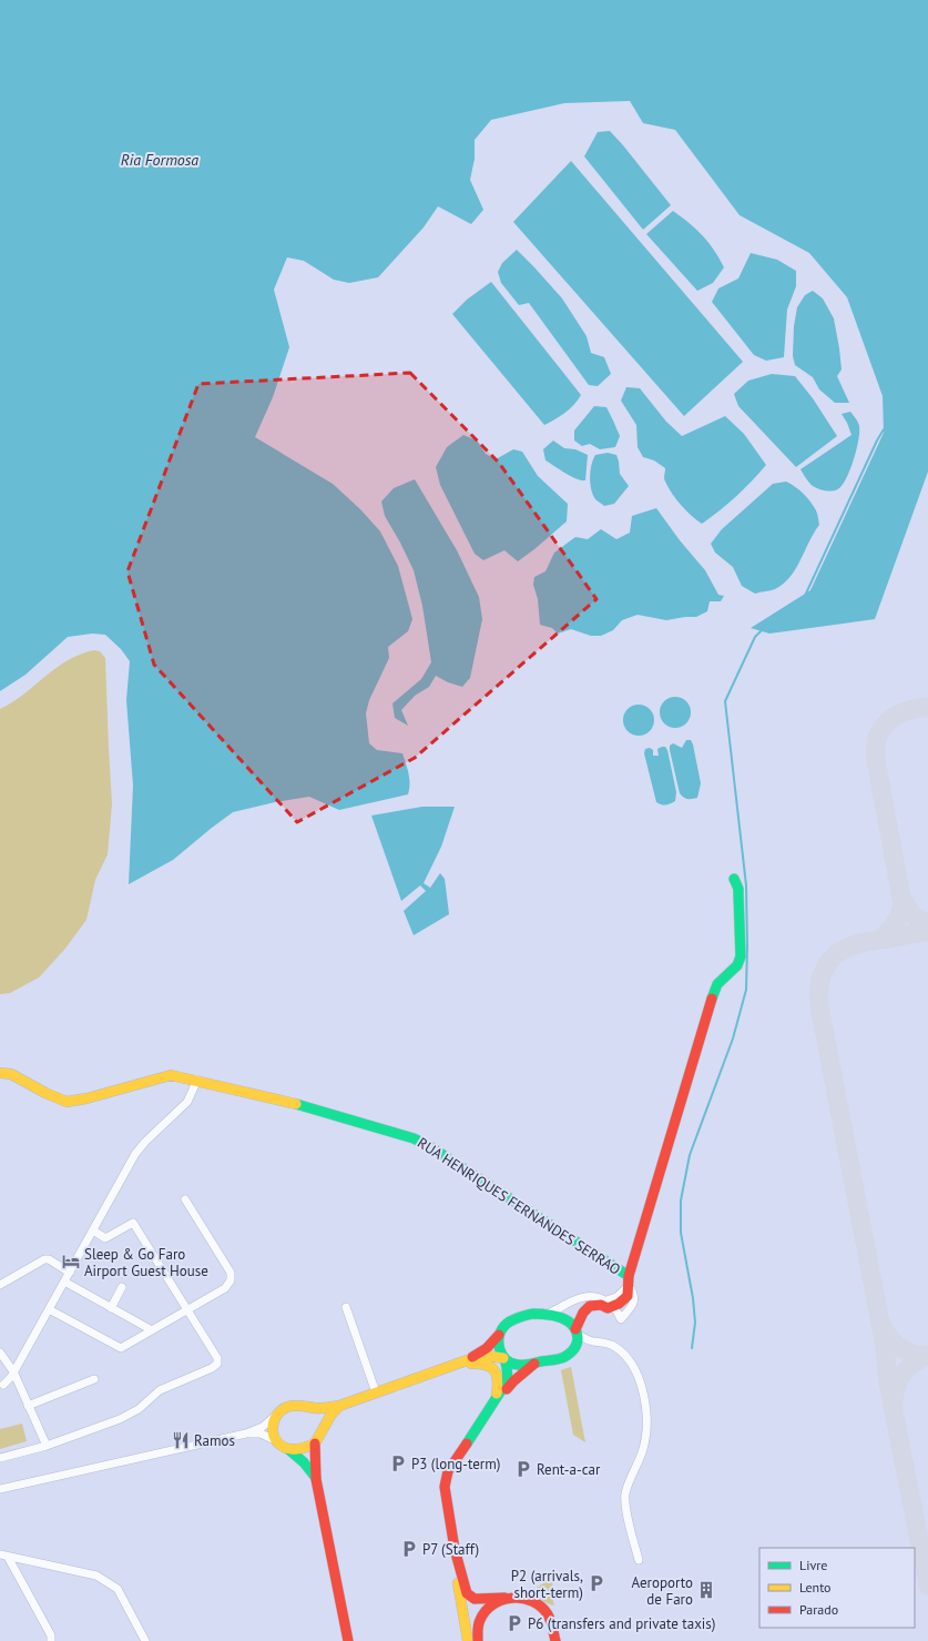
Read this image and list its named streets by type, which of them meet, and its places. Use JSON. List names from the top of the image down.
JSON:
{
  "streets": {
    "street": ["RUA HENRIQUES FERNANDES SERRAO"]
  },
  "water": ["Ria Formosa"],
  "places": {
    "hotel": ["Sleep & Go Faro Airport Guest House"],
    "restaurant": ["Ramos"],
    "parking": [
      "P3 (long-term)",
      "Rent-a-car",
      "P7 (Staff)",
      "P2 (arrivals, short-term)",
      "P6 (transfers and private taxis)"
    ],
    "building": ["Aeroporto de Faro"]
  },
  "legend": ["Livre", "Lento", "Parado"]
}
